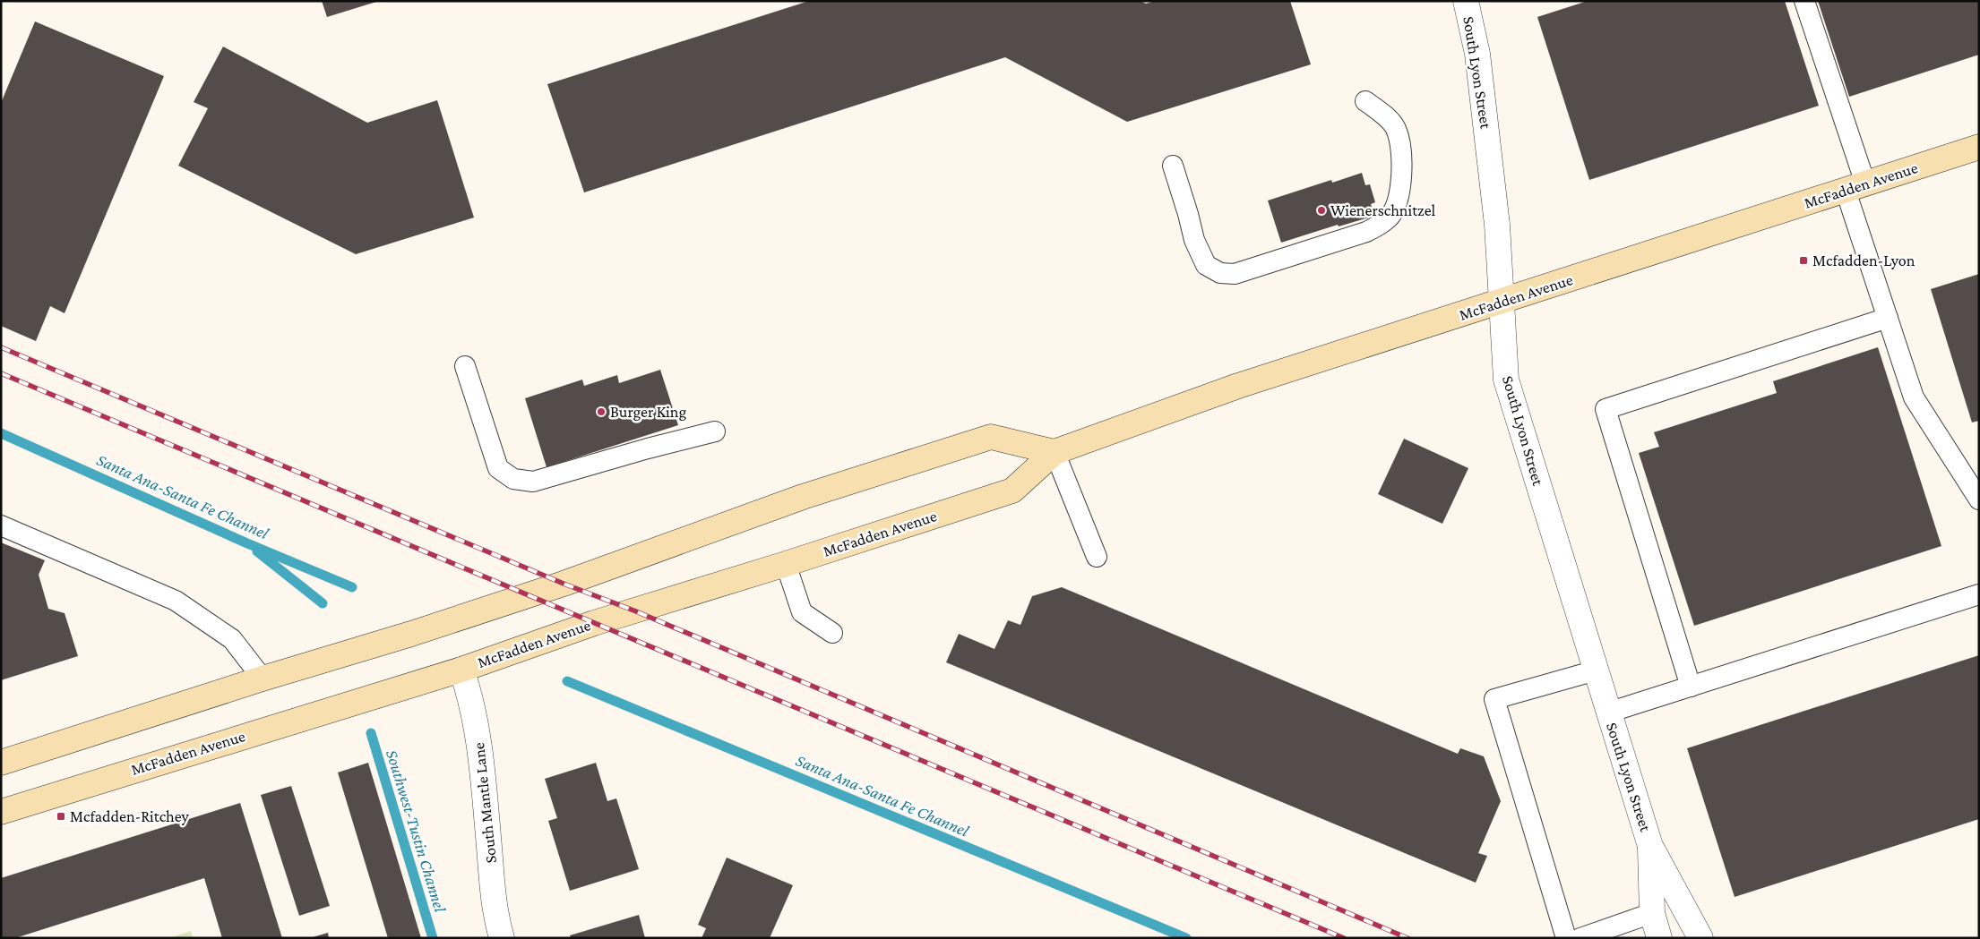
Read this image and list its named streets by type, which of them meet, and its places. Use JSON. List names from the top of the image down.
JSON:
{
  "streets": {
    "main road": ["McFadden Avenue"],
    "street": ["South Lyon Street", "South Mantle Lane"]
  },
  "crossings": [
    ["South Lyon Street", "McFadden Avenue"],
    ["McFadden Avenue", "South Mantle Lane"]
  ],
  "water": ["Santa Ana-Santa Fe Channel", "Southwest-Tustin Channel"],
  "places": {
    "other": ["Wienerschnitzel", "Burger King"],
    "transit": ["Mcfadden-Lyon", "Mcfadden-Ritchey"]
  }
}
